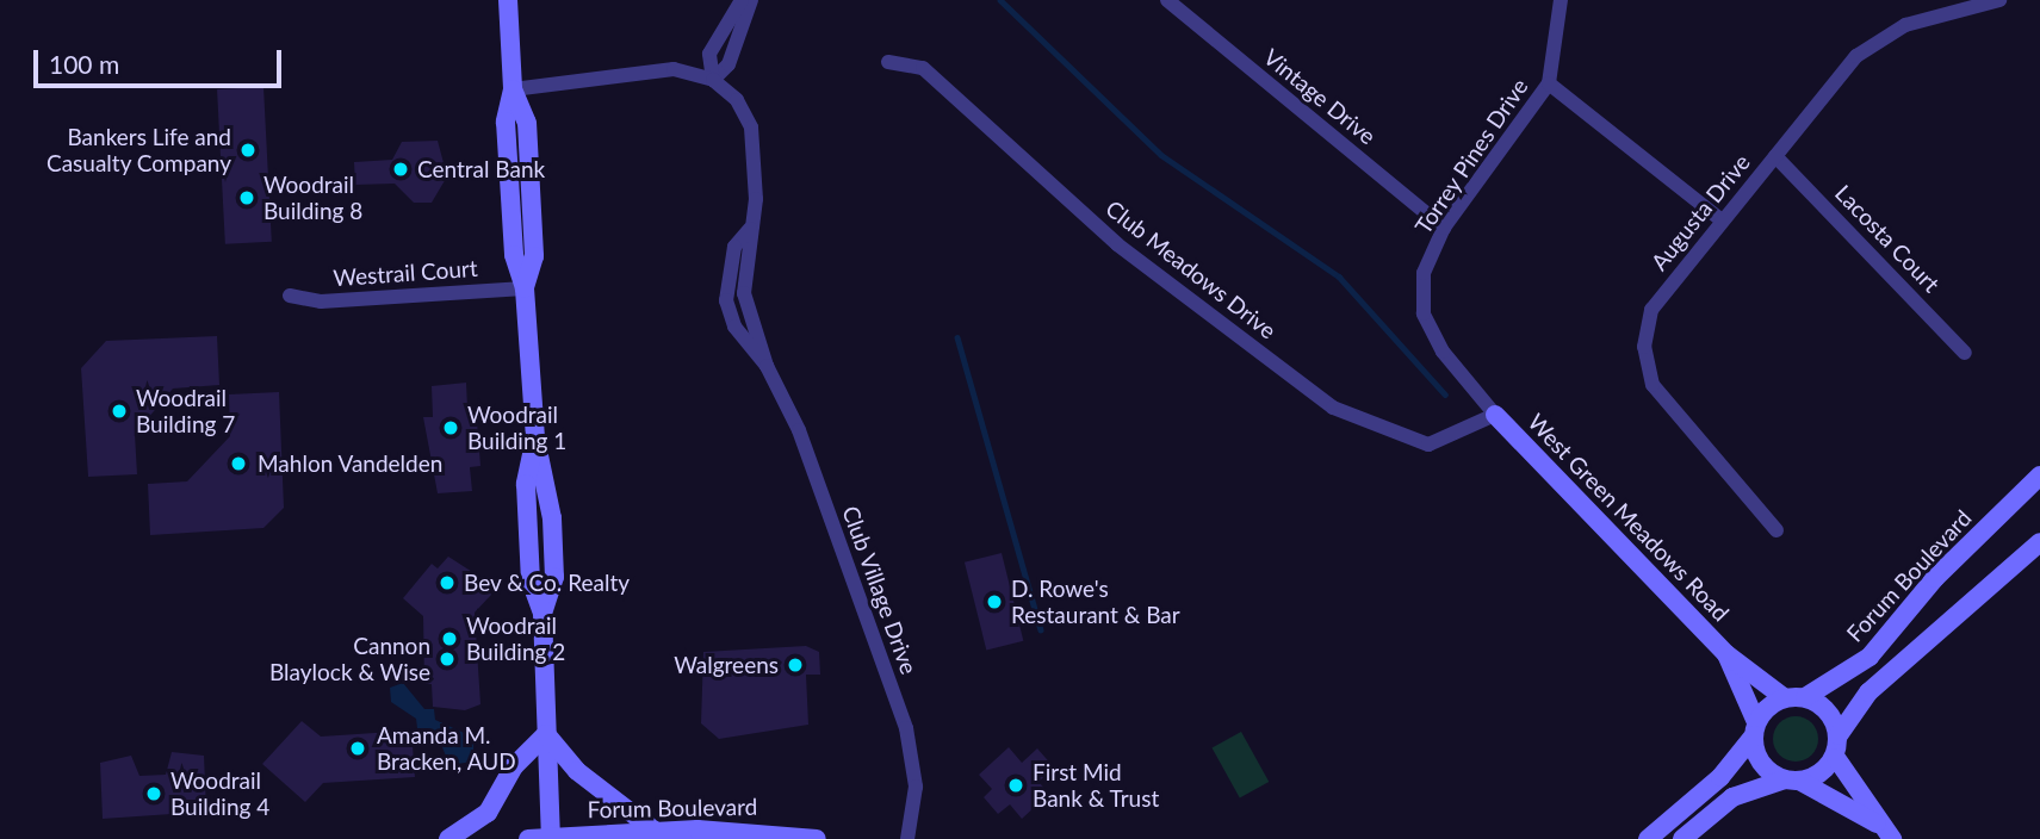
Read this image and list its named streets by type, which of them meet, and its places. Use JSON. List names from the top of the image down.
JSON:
{
  "streets": {
    "street": [
      "Vintage Drive",
      "Torrey Pines Drive",
      "Augusta Drive",
      "Lacosta Court",
      "Club Meadows Drive",
      "Westrail Court",
      "West Green Meadows Road",
      "Forum Boulevard",
      "Club Village Drive"
    ]
  },
  "crossings": [
    ["Vintage Drive", "Torrey Pines Drive"],
    ["Torrey Pines Drive", "Club Meadows Drive"],
    ["Torrey Pines Drive", "West Green Meadows Road"],
    ["Augusta Drive", "Lacosta Court"],
    ["Club Meadows Drive", "West Green Meadows Road"],
    ["West Green Meadows Road", "Forum Boulevard"]
  ],
  "places": [
    "Bankers Life and Casualty Company",
    "Central Bank",
    "Woodrail Building 8",
    "Woodrail Building 7",
    "Woodrail Building 1",
    "Mahlon Vandelden",
    "Bev & Co. Realty",
    "D. Rowe's Restaurant & Bar",
    "Woodrail Building 2",
    "Cannon Blaylock & Wise",
    "Walgreens",
    "Amanda M. Bracken, AUD",
    "First Mid Bank & Trust",
    "Woodrail Building 4"
  ],
  "scale_bar": "100 m"
}
